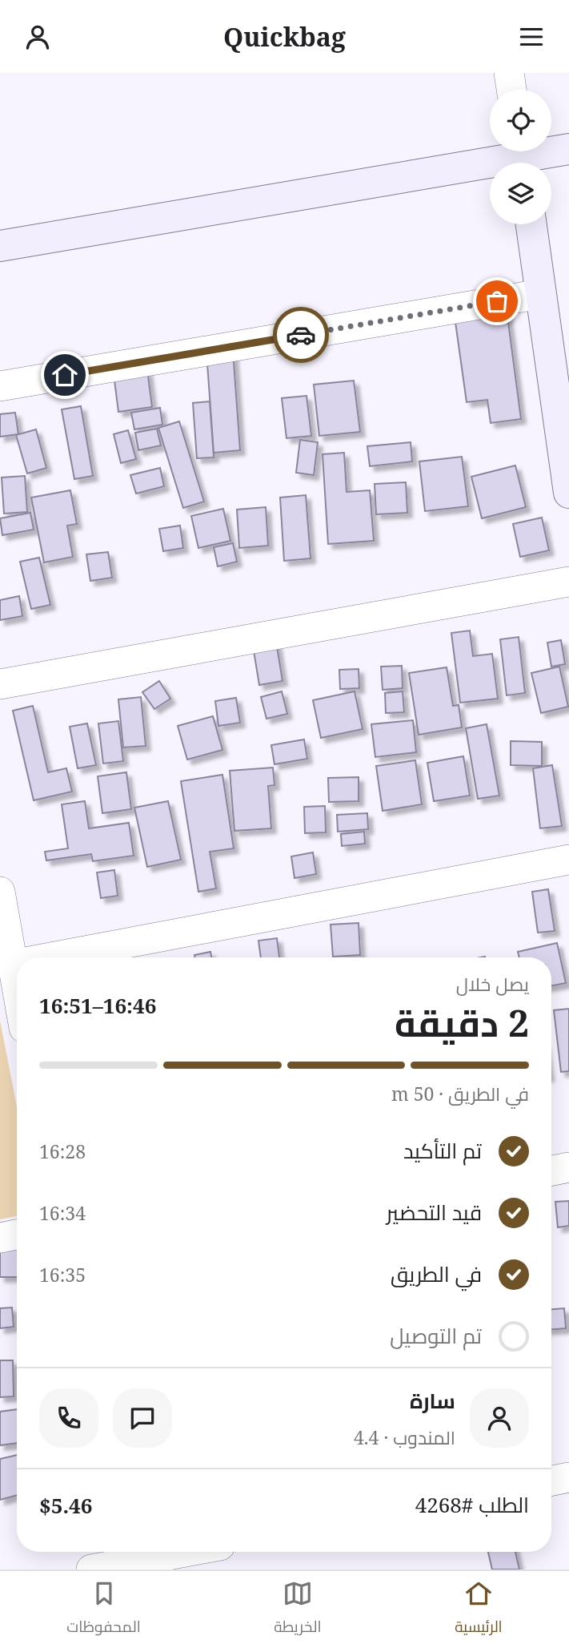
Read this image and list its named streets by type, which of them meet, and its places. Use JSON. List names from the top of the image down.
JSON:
{
  "page": {
    "header": "Quickbag",
    "heading": ["2 دقيقة", "يصل خلال", "16:46–16:51"],
    "panel": [
      "سارة",
      "المندوب · 4.4",
      "الطلب #4268",
      "$5.46"
    ],
    "bar": "في الطريق · 50 m",
    "list": [
      ["تم التأكيد", "16:28"],
      ["قيد التحضير", "16:34"],
      ["في الطريق", "16:35"],
      "تم التوصيل"
    ],
    "tabs": ["الرئيسية", "الخريطة", "المحفوظات"]
  }
}
